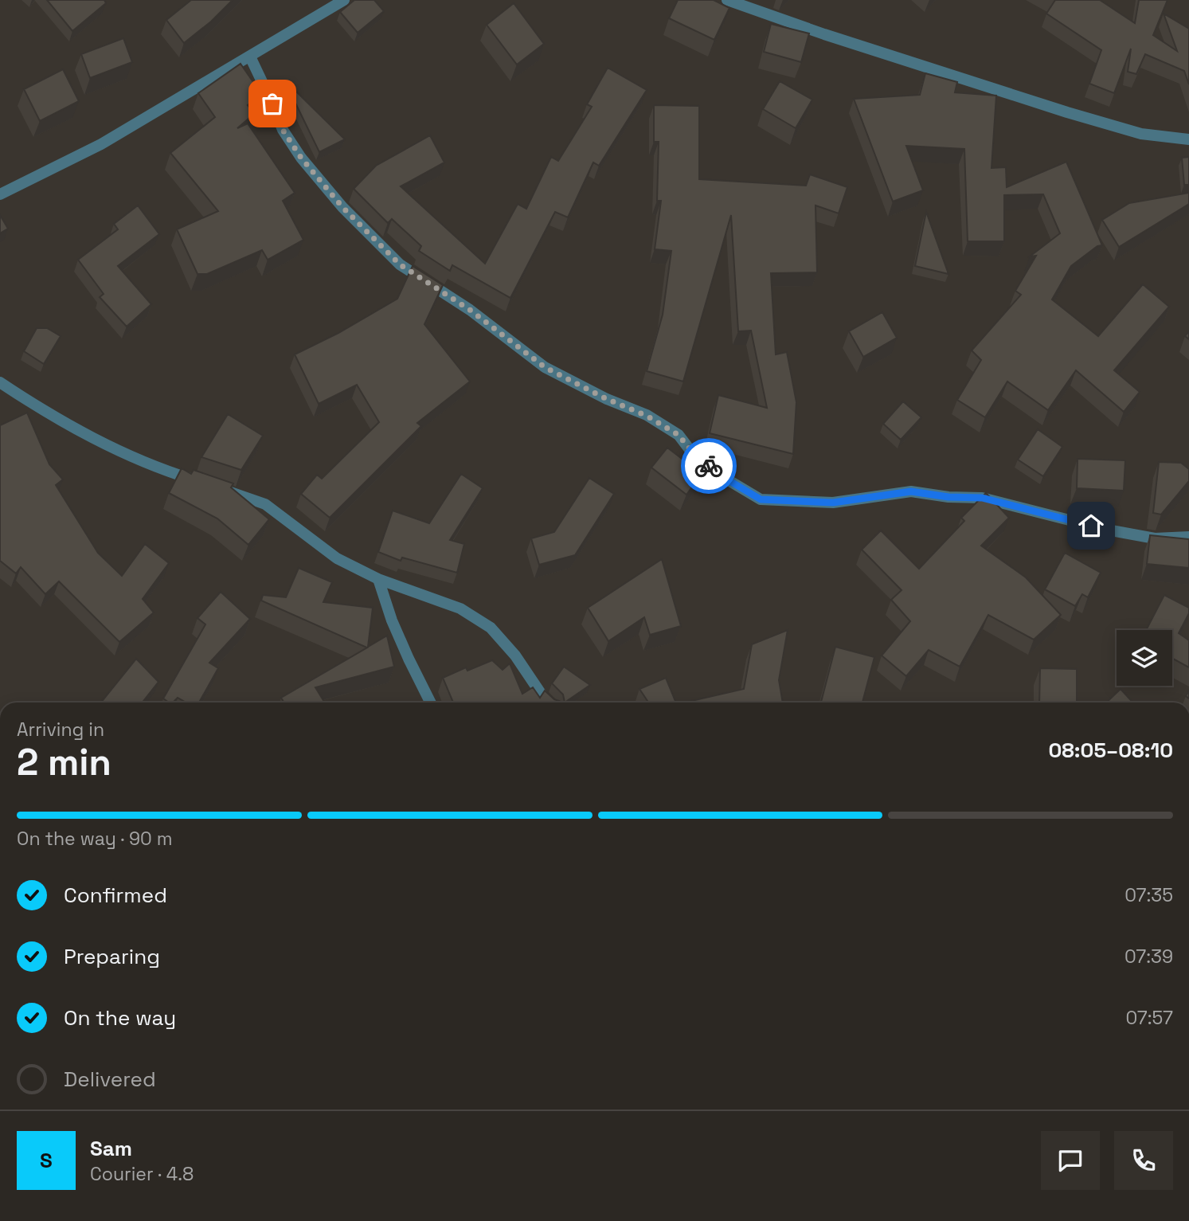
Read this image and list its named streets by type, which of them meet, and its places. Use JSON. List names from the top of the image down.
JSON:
{
  "page": {
    "heading": ["2 min", "Arriving in", "08:05–08:10"],
    "panel": ["Sam", "Courier · 4.8"],
    "bar": "On the way · 90 m",
    "list": [
      ["Confirmed", "07:35"],
      ["Preparing", "07:39"],
      ["On the way", "07:57"],
      "Delivered"
    ],
    "round": "S"
  }
}
